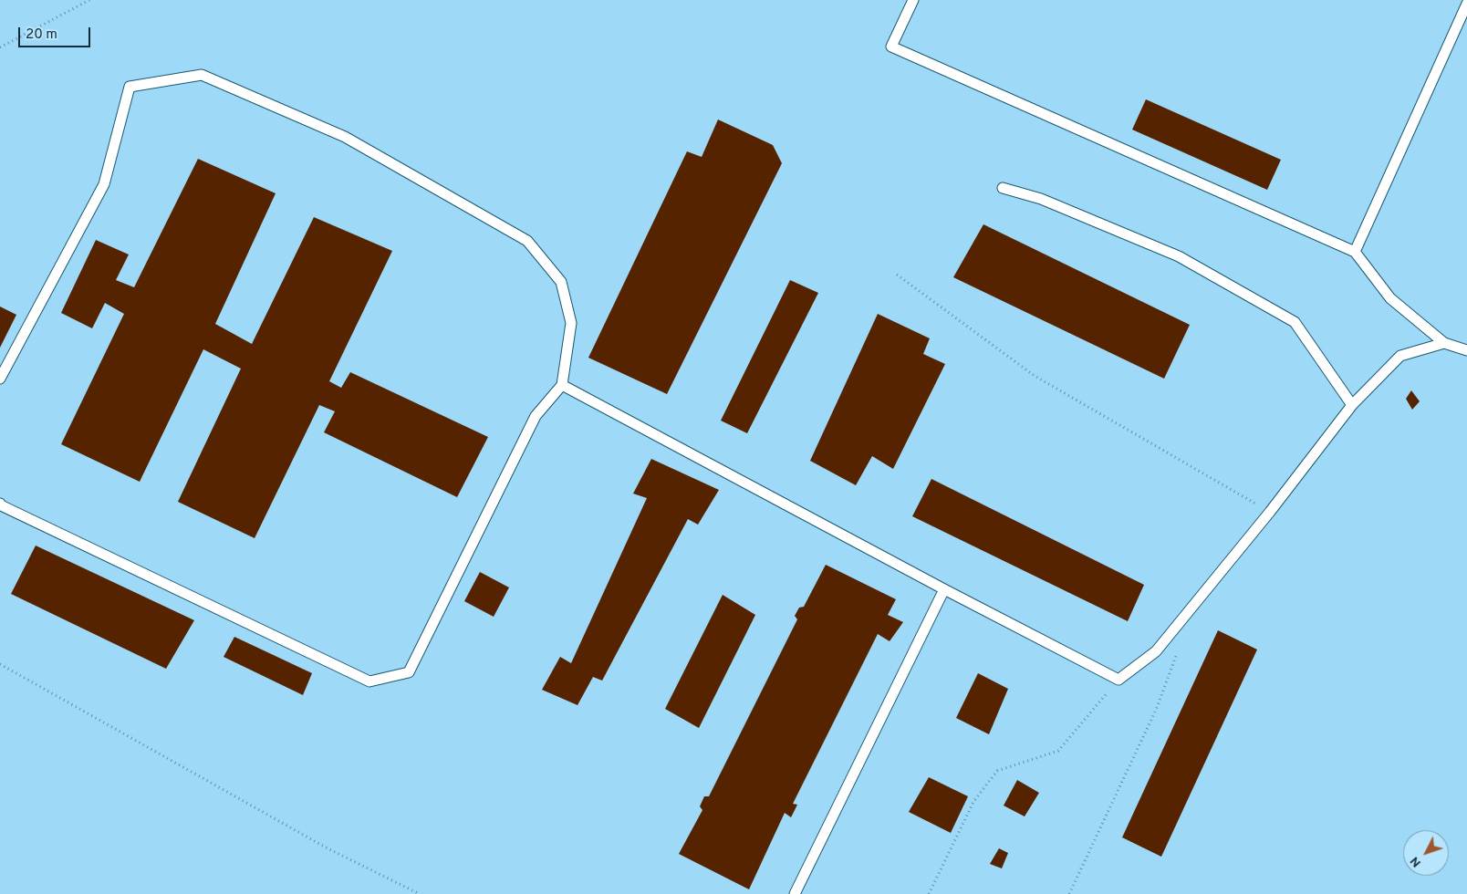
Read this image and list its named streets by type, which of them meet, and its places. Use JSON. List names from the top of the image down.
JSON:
{
  "scale_bar": "20 m",
  "north": "bottom left"
}
